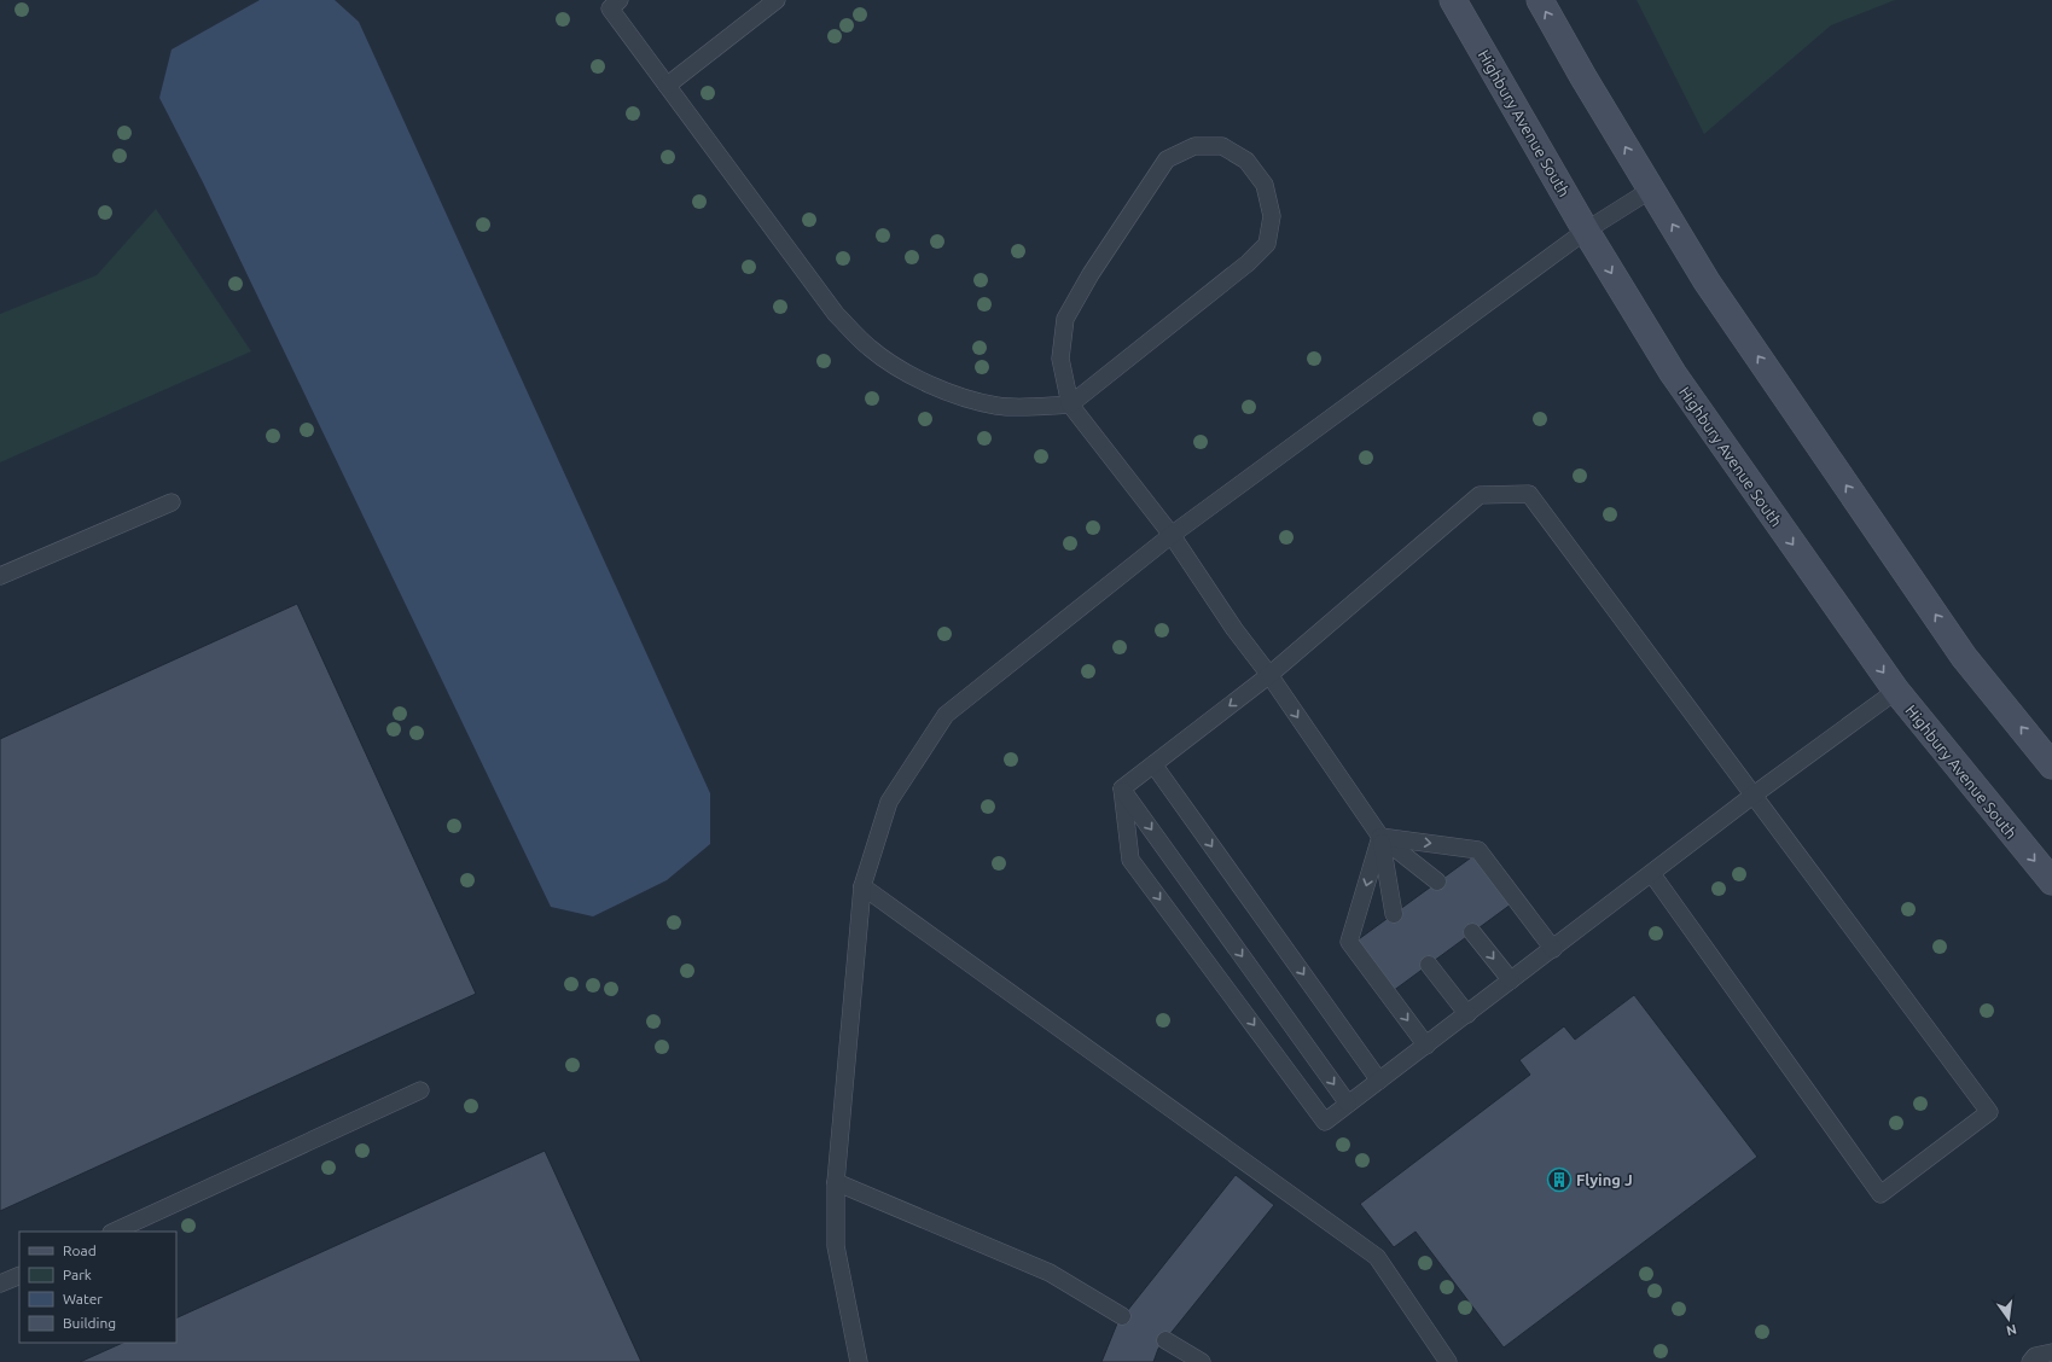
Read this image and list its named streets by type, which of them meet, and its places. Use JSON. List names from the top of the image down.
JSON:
{
  "streets": {
    "main road": ["Highbury Avenue South"]
  },
  "places": {
    "building": ["Flying J"]
  },
  "legend": [
    "Road",
    "Park",
    "Water",
    "Building"
  ],
  "north": "bottom"
}
